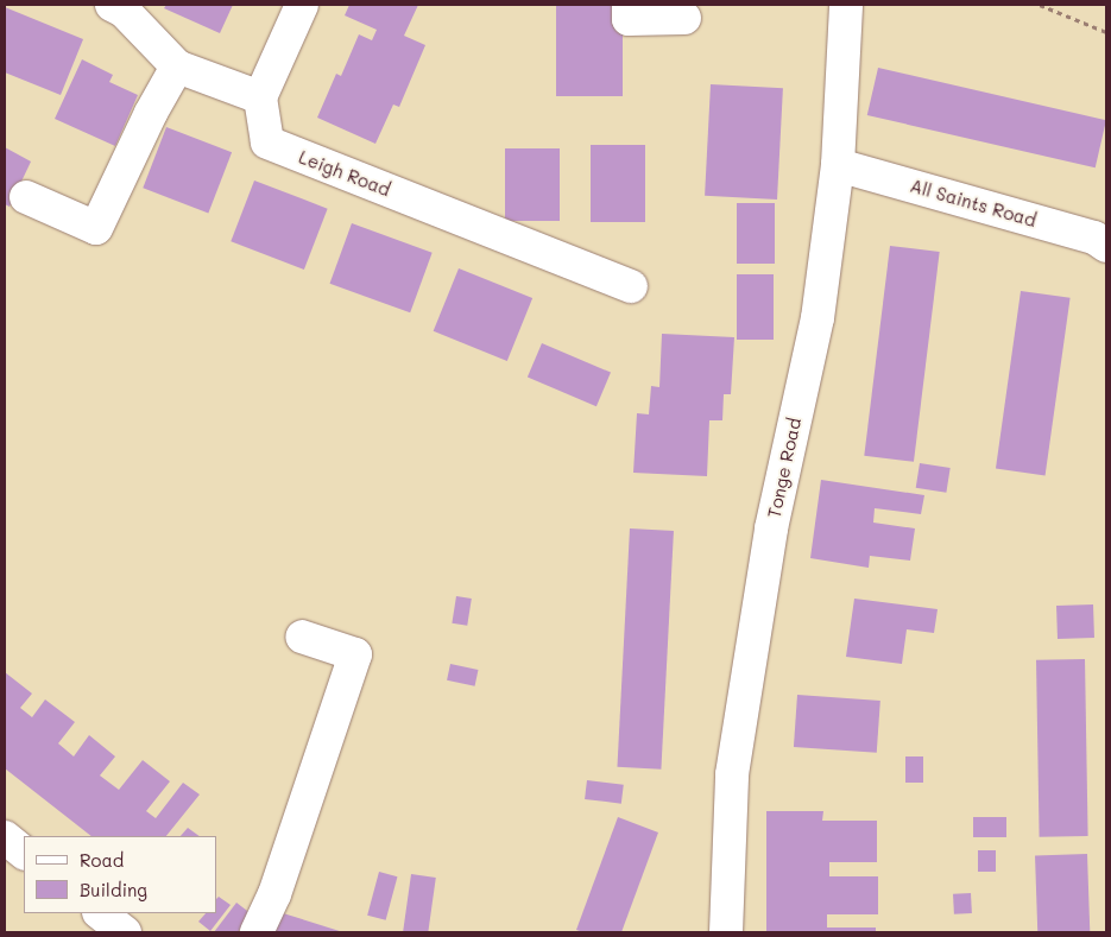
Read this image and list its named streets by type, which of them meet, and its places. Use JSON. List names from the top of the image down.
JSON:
{
  "streets": {
    "street": ["Leigh Road", "All Saints Road", "Tonge Road"]
  },
  "crossings": [
    ["All Saints Road", "Tonge Road"]
  ],
  "legend": ["Road", "Building"]
}
